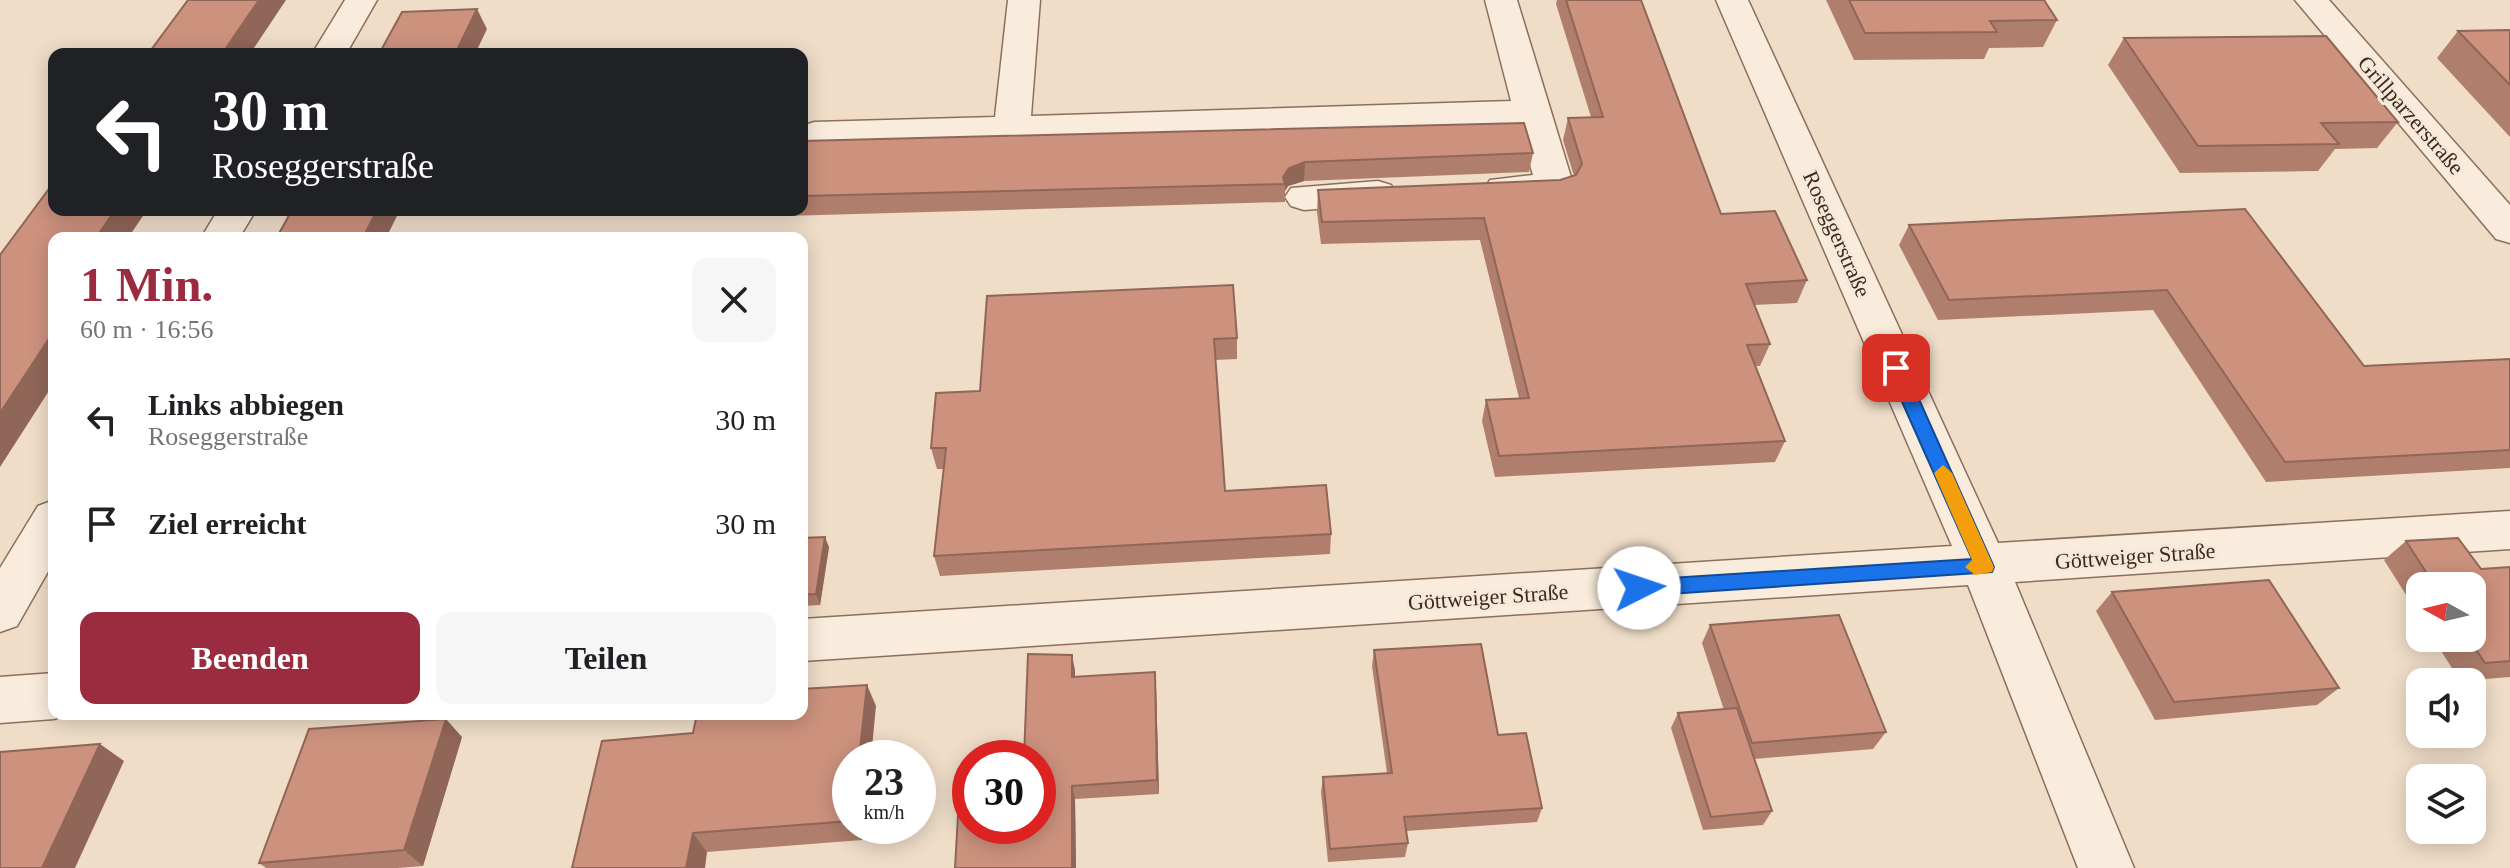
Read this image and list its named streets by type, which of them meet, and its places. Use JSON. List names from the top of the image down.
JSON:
{
  "streets": {
    "street": ["Grillparzerstraße", "Roseggerstraße", "Göttweiger Straße"]
  },
  "crossings": [
    ["Roseggerstraße", "Göttweiger Straße"]
  ],
  "north": "left",
  "page": {
    "turn": ["30 m", "Roseggerstraße"],
    "heading": ["1 Min.", "60 m · 16:56"],
    "list": [
      {
        "name": "Links abbiegen",
        "note": "Roseggerstraße",
        "value": "30 m"
      },
      {
        "name": "Ziel erreicht",
        "value": "30 m"
      }
    ],
    "buttons": ["Beenden", "Teilen"],
    "speed": "23 km/h",
    "limit": "30"
  }
}
